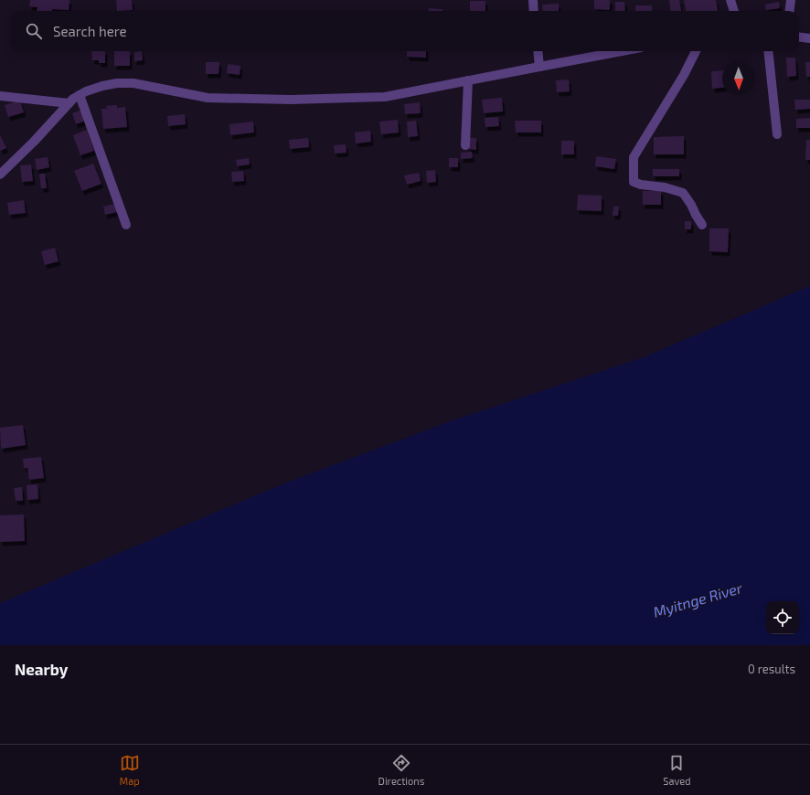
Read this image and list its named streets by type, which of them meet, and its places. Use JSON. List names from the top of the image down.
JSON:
{
  "water": ["Myitnge River"],
  "north": "bottom",
  "page": {
    "search": "Search here",
    "heading": ["Nearby", "0 results"],
    "nav": ["Map", "Directions", "Saved"]
  }
}
